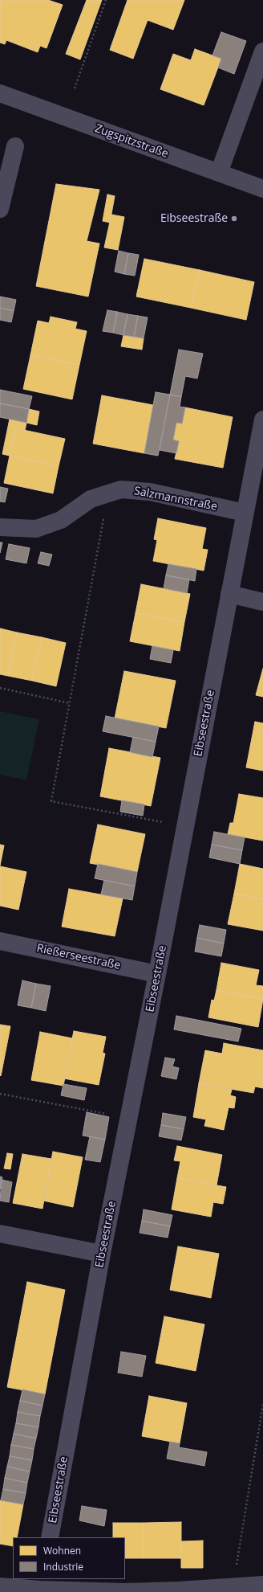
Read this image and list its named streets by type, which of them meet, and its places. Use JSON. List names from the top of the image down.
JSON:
{
  "streets": {
    "street": [
      "Zugspitzstraße",
      "Salzmannstraße",
      "Eibseestraße",
      "Rießerseestraße"
    ]
  },
  "crossings": [
    ["Salzmannstraße", "Eibseestraße"],
    ["Eibseestraße", "Rießerseestraße"]
  ],
  "places": ["Eibseestraße"],
  "legend": ["Wohnen", "Industrie"]
}
